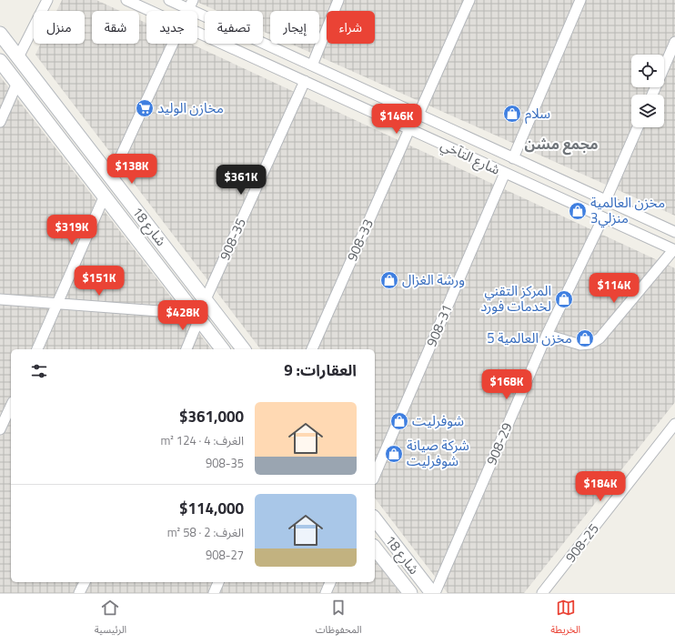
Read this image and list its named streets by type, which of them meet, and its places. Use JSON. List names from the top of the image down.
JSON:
{
  "streets": {
    "street": [
      "شارع التآخي",
      "شارع 18",
      "908-35",
      "908-33",
      "908-31",
      "908-29",
      "908-25"
    ]
  },
  "crossings": [
    ["شارع التآخي", "908-35"],
    ["شارع التآخي", "908-33"],
    ["شارع التآخي", "908-31"],
    ["شارع التآخي", "908-29"],
    ["شارع 18", "908-35"]
  ],
  "districts": ["مجمع مشن"],
  "places": {
    "supermarket": ["مخازن الوليد"],
    "shop": [
      "سلام",
      "مخزن العالمية منزلي3",
      "ورشة الغزال",
      "المركز التقني لخدمات فورد",
      "مخزن العالمية 5",
      "شوفرليت",
      "شركة صيانة شوفرليت"
    ]
  },
  "page": {
    "chip": [
      "شراء",
      "إيجار",
      "تصفية",
      "جديد",
      "شقة",
      "منزل"
    ],
    "price": [
      "$146K",
      "$138K",
      "$361K",
      "$319K",
      "$151K",
      "$114K",
      "$428K",
      "$168K",
      "$184K"
    ],
    "heading": "العقارات: 9",
    "list": [
      {
        "name": "$361,000",
        "note": "الغرف: 4 · 124 m² · 908-35"
      },
      {
        "name": "$114,000",
        "note": "الغرف: 2 · 58 m² · 908-27"
      }
    ],
    "tabs": ["الخريطة", "المحفوظات", "الرئيسية"]
  }
}
